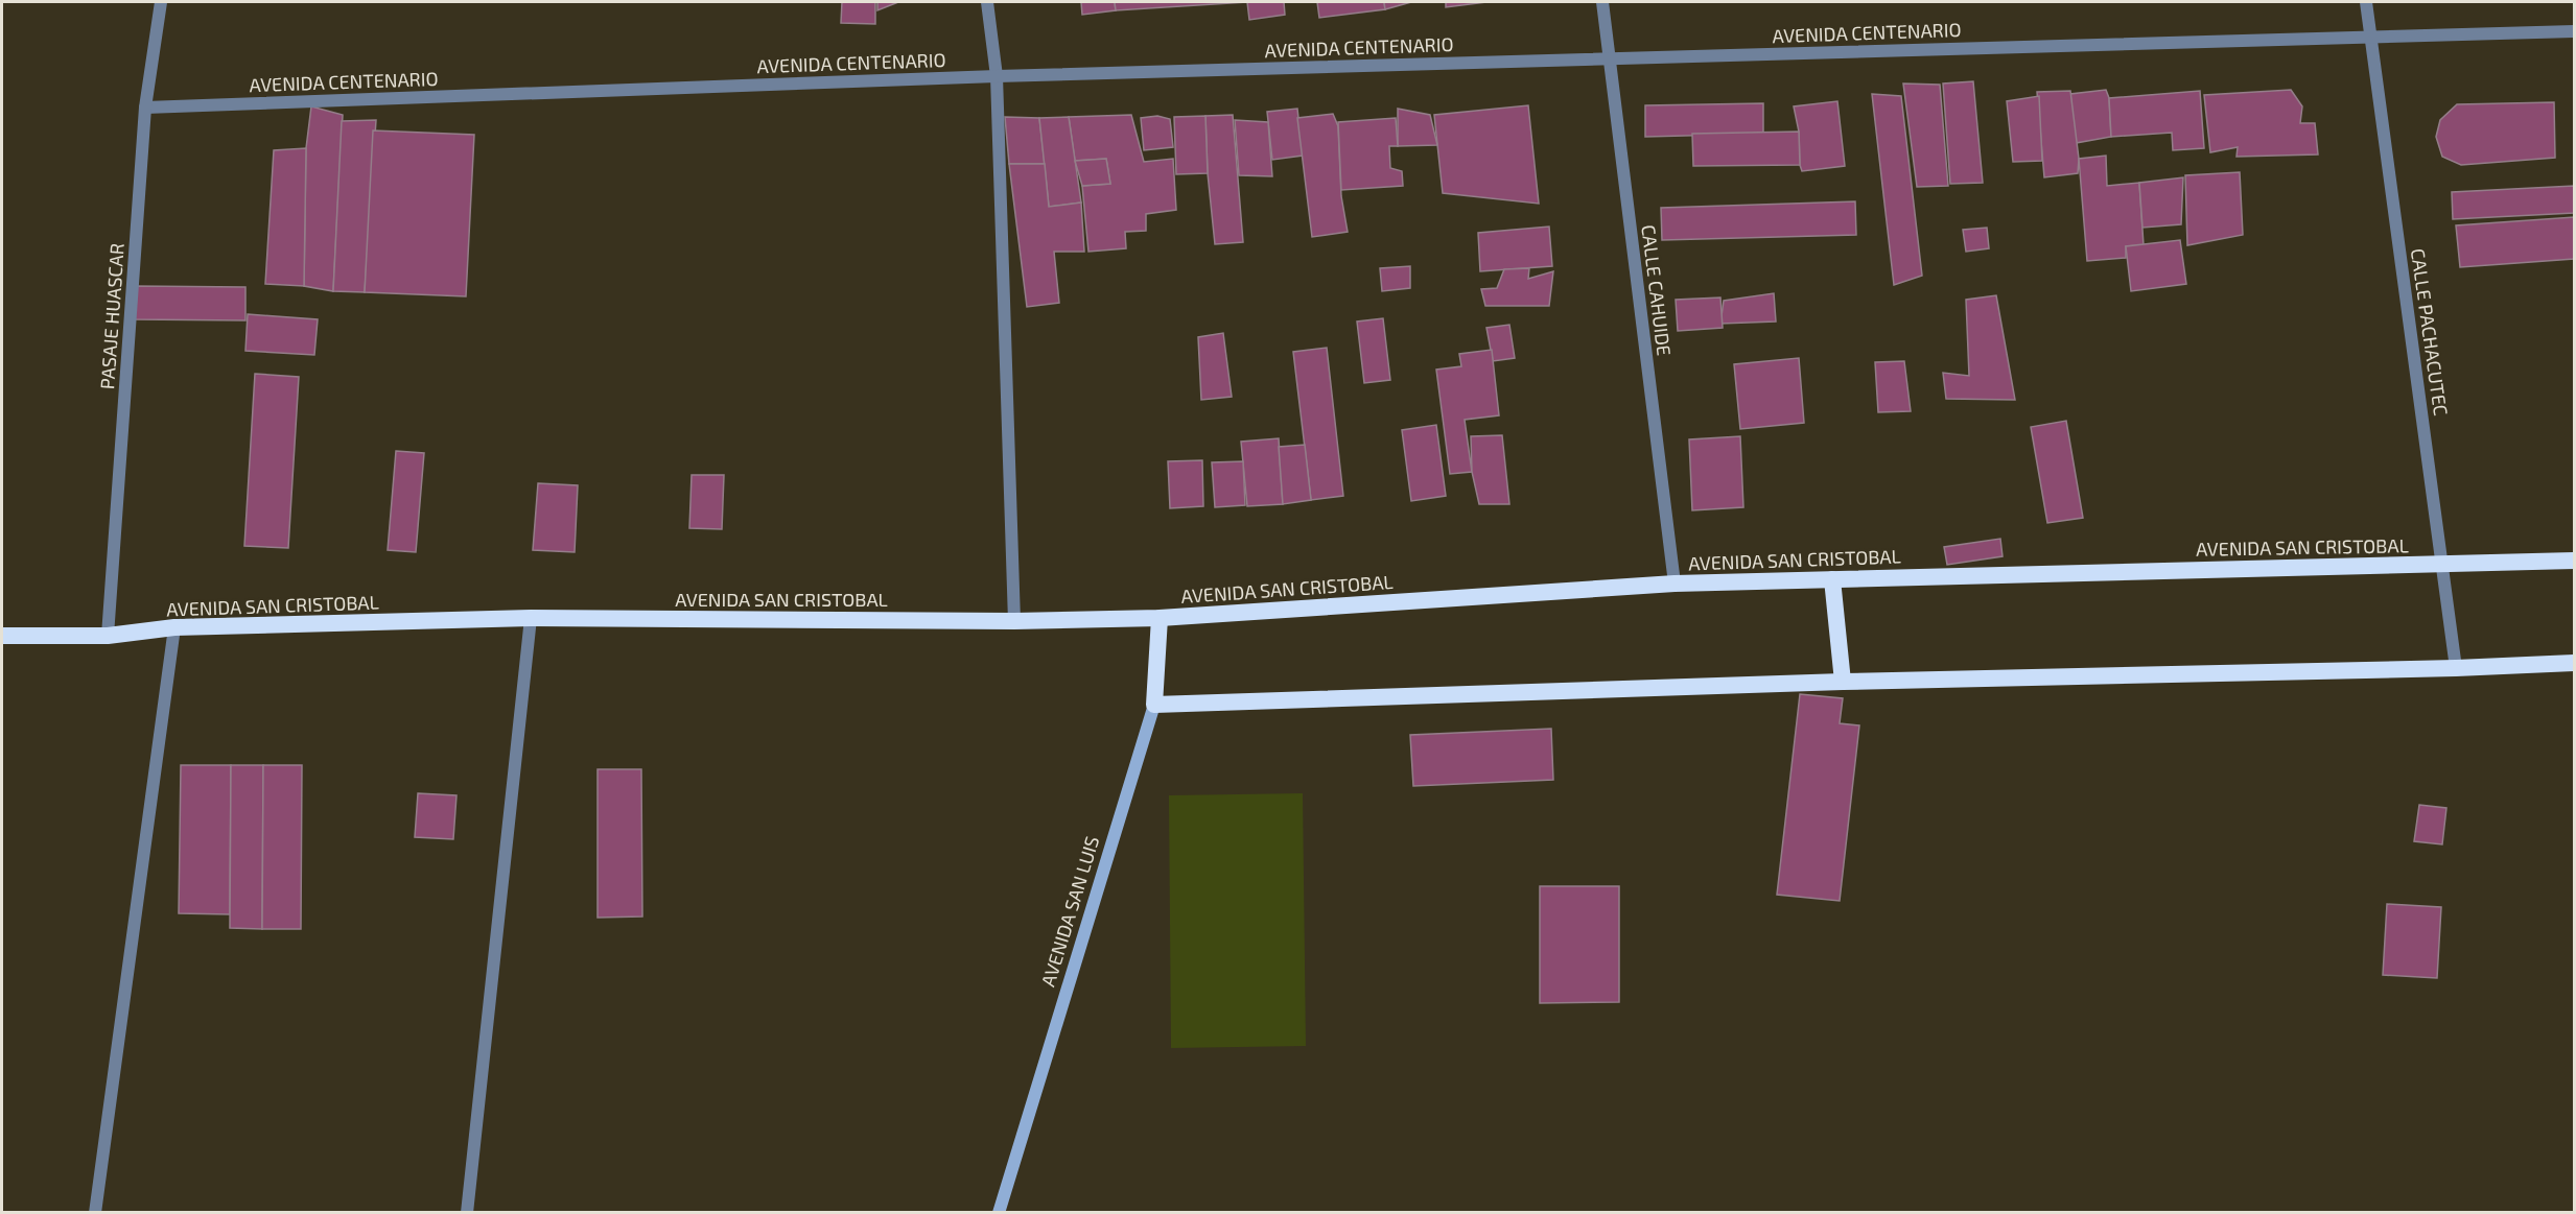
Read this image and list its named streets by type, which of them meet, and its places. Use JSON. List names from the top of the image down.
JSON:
{
  "streets": {
    "highway": ["AVENIDA SAN CRISTOBAL", "AVENIDA SAN LUIS"],
    "street": [
      "AVENIDA CENTENARIO",
      "CALLE CAHUIDE",
      "PASAJE HUASCAR",
      "CALLE PACHACUTEC"
    ]
  },
  "crossings": [
    ["AVENIDA CENTENARIO", "CALLE CAHUIDE"],
    ["AVENIDA CENTENARIO", "PASAJE HUASCAR"],
    ["AVENIDA CENTENARIO", "CALLE PACHACUTEC"],
    ["CALLE CAHUIDE", "AVENIDA SAN CRISTOBAL"],
    ["PASAJE HUASCAR", "AVENIDA SAN CRISTOBAL"],
    ["CALLE PACHACUTEC", "AVENIDA SAN CRISTOBAL"],
    ["AVENIDA SAN CRISTOBAL", "AVENIDA SAN LUIS"]
  ]
}
